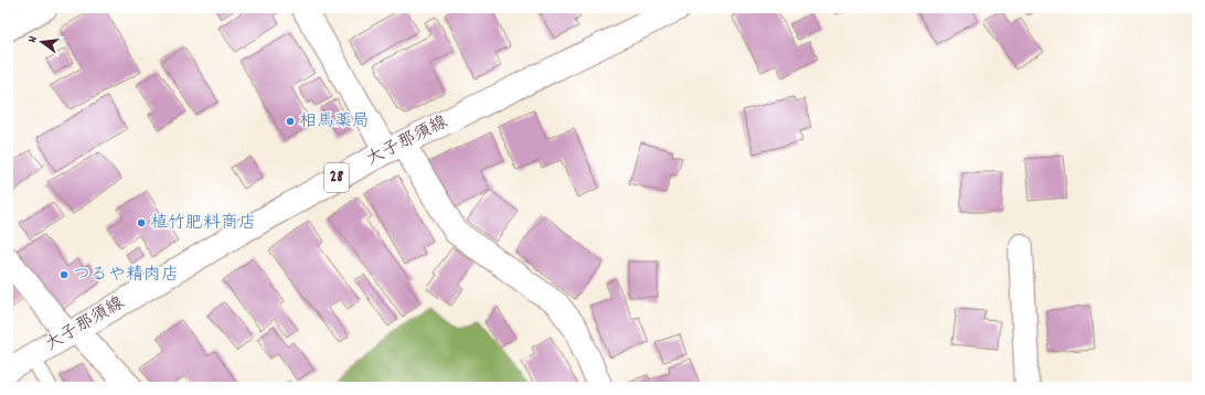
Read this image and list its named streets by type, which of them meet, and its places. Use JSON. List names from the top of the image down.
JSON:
{
  "streets": {
    "street": ["大子那須線", "28"]
  },
  "places": ["相馬薬局", "植竹肥料商店", "つるや精肉店"],
  "north": "left"
}
